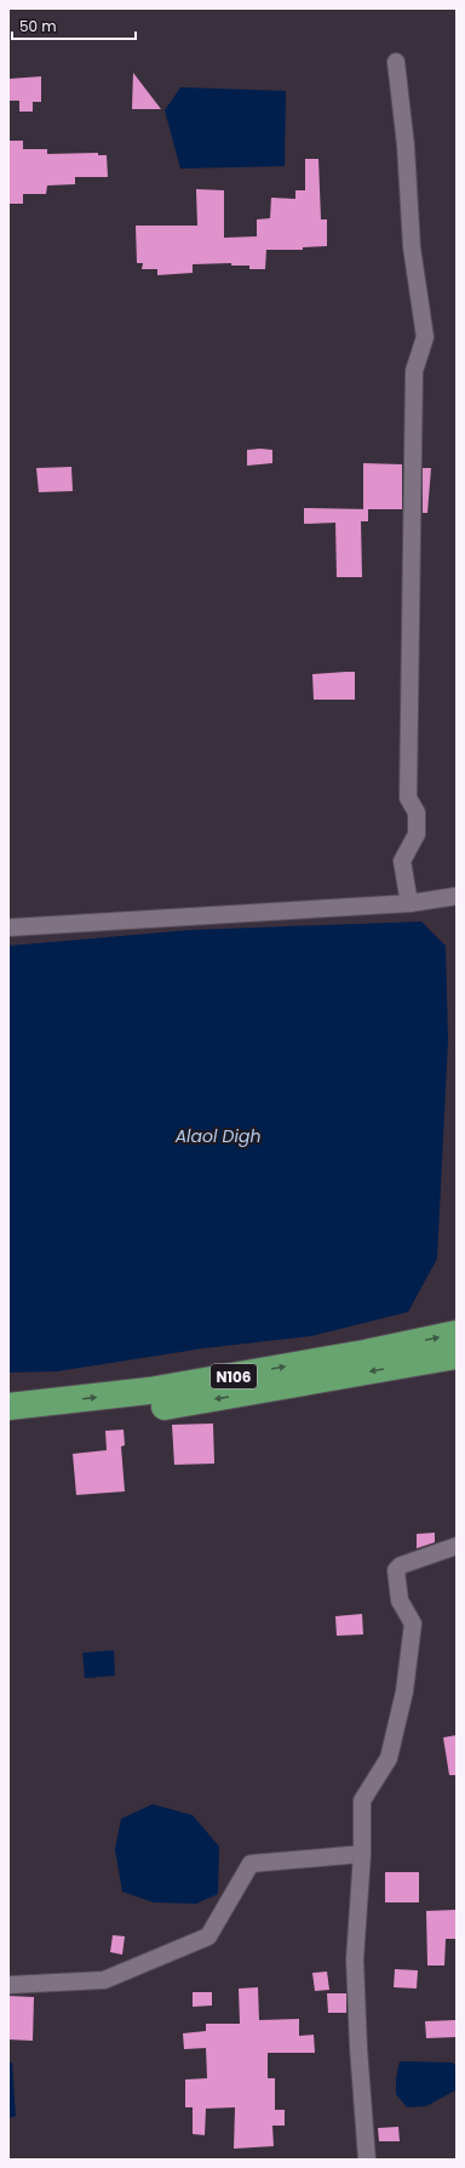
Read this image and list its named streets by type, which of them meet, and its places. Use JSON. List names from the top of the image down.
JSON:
{
  "streets": {
    "highway": ["N106"]
  },
  "water": ["Alaol Digh"],
  "scale_bar": "50 m"
}
